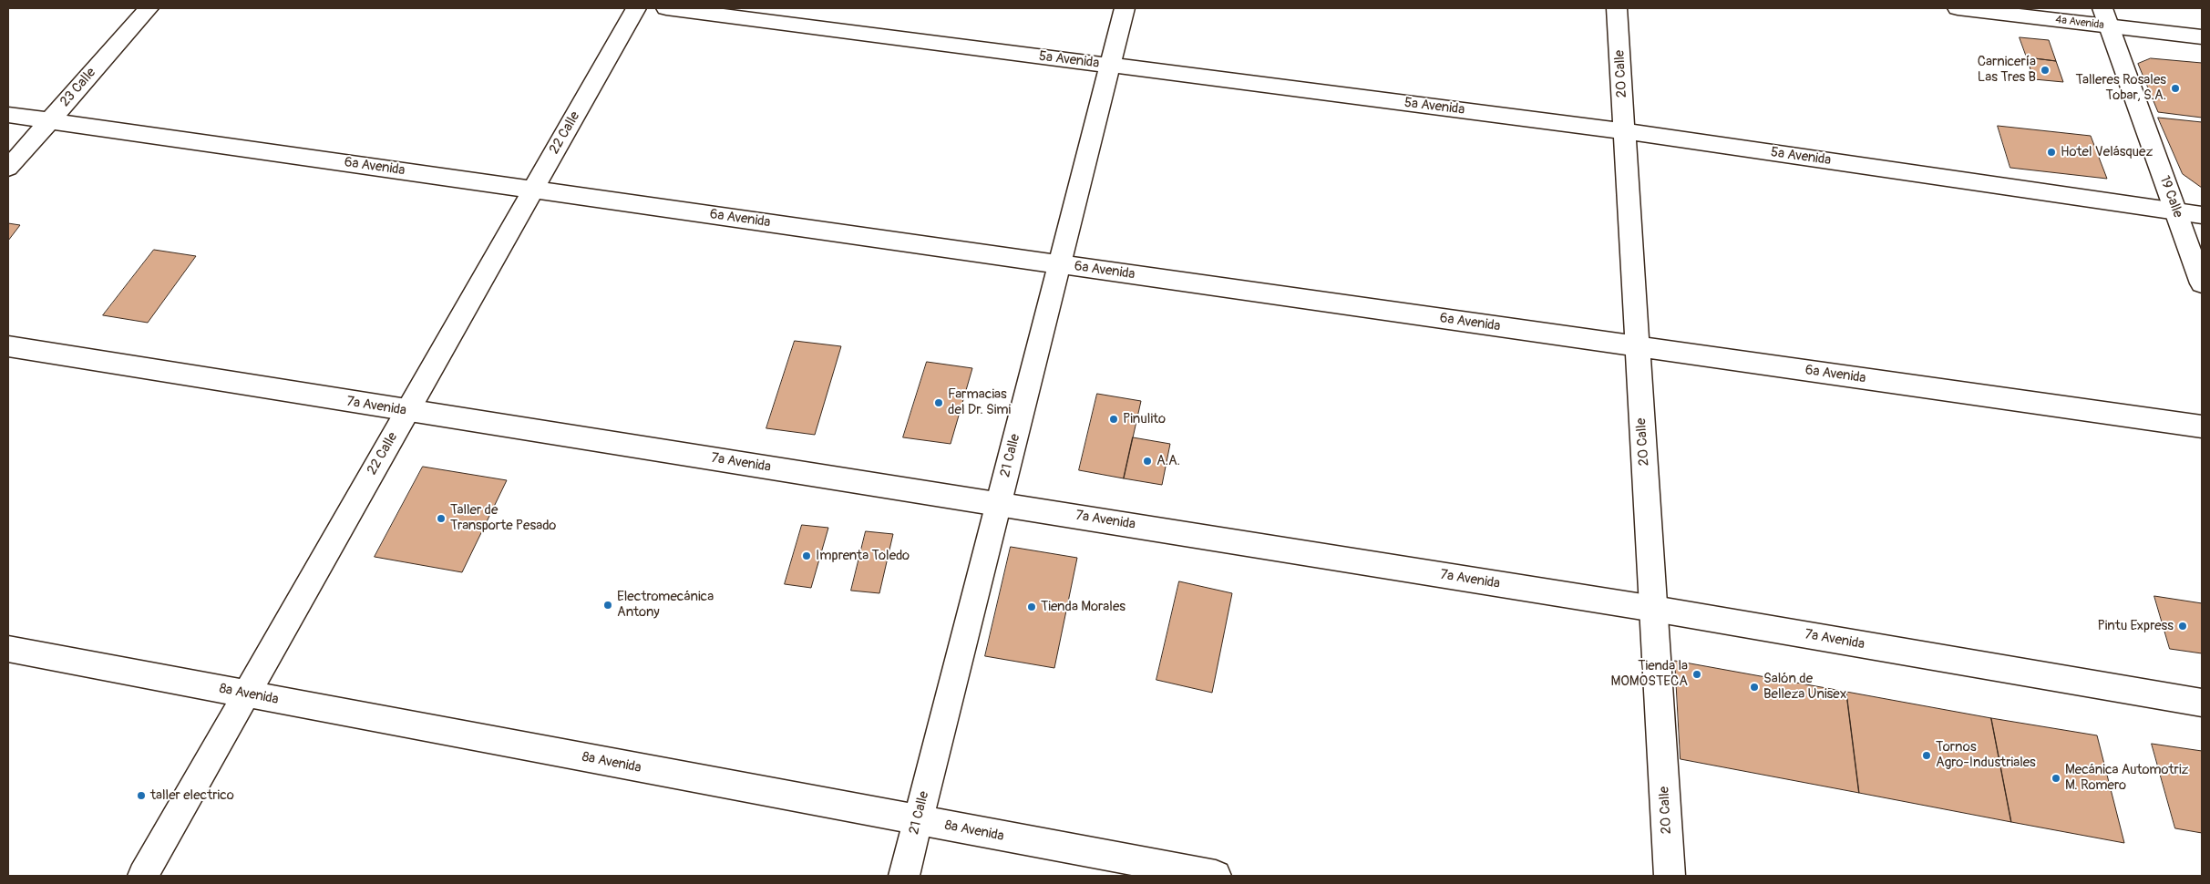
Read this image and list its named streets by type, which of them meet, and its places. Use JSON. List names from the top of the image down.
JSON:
{
  "streets": {
    "street": [
      "4a Avenida",
      "5a Avenida",
      "20 Calle",
      "23 Calle",
      "22 Calle",
      "6a Avenida",
      "19 Calle",
      "7a Avenida",
      "21 Calle",
      "8a Avenida"
    ]
  },
  "crossings": [
    ["4a Avenida", "19 Calle"],
    ["5a Avenida", "20 Calle"],
    ["5a Avenida", "19 Calle"],
    ["5a Avenida", "21 Calle"],
    ["20 Calle", "6a Avenida"],
    ["20 Calle", "7a Avenida"],
    ["23 Calle", "6a Avenida"],
    ["22 Calle", "6a Avenida"],
    ["22 Calle", "7a Avenida"],
    ["22 Calle", "8a Avenida"],
    ["6a Avenida", "21 Calle"],
    ["7a Avenida", "21 Calle"],
    ["21 Calle", "8a Avenida"]
  ],
  "places": [
    "Carnicería Las Tres B",
    "Talleres Rosales Tobar, S.A.",
    "Hotel Velásquez",
    "Farmacias del Dr. Simi",
    "Pinulito",
    "A.A.",
    "Taller de Transporte Pesado",
    "Imprenta Toledo",
    "Electromecánica Antony",
    "Tienda Morales",
    "Pintu Express",
    "Tienda la MOMOSTECA",
    "Salón de Belleza Unisex",
    "Tornos Agro-Industriales",
    "Mecánica Automotriz M. Romero",
    "taller electrico"
  ]
}
